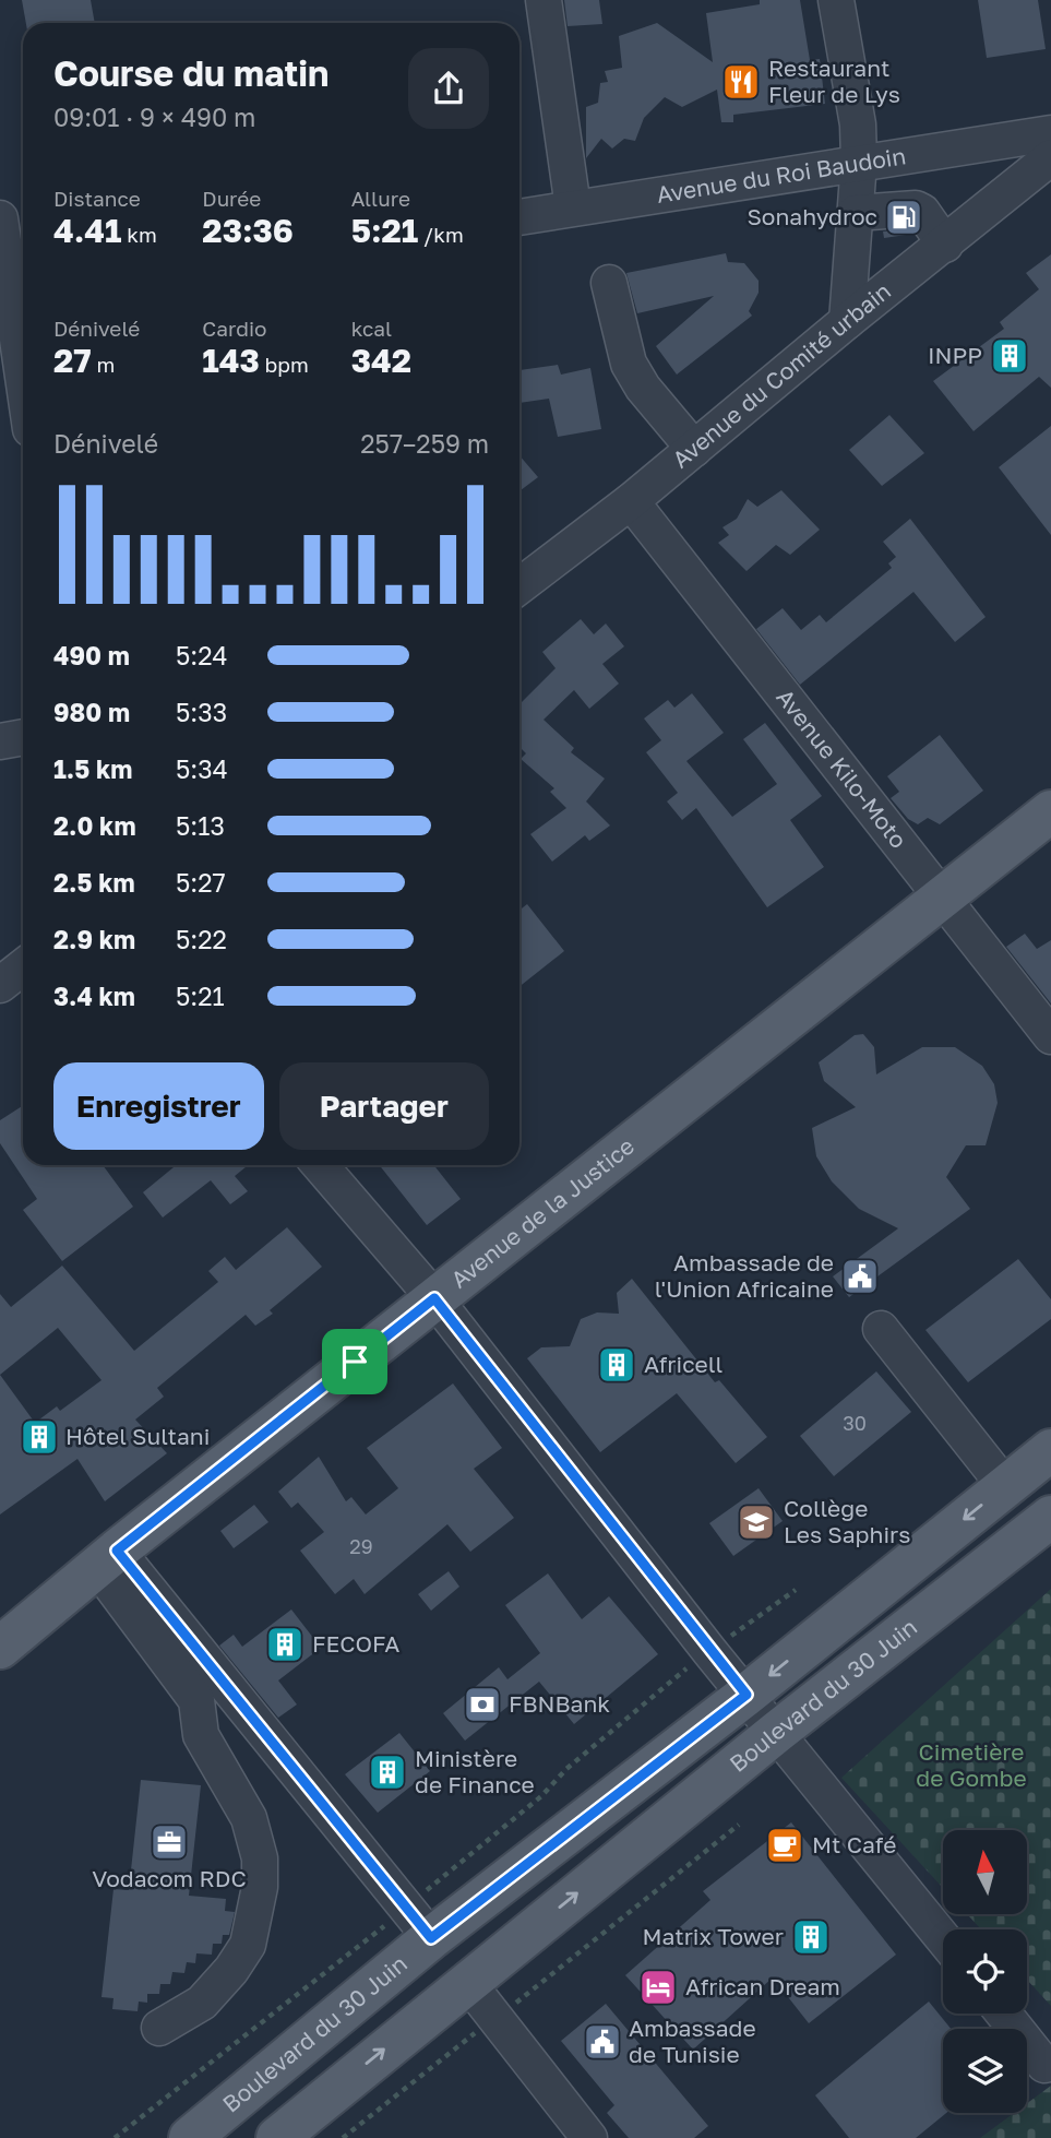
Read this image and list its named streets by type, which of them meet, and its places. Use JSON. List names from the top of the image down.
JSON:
{
  "streets": {
    "main road": ["Avenue de la Justice", "Boulevard du 30 Juin"],
    "street": ["Avenue du Roi Baudoin", "Avenue du Comité urbain", "Avenue Kilo-Moto"]
  },
  "crossings": [
    ["Avenue du Comité urbain", "Avenue Kilo-Moto"],
    ["Avenue Kilo-Moto", "Avenue de la Justice"]
  ],
  "parks": ["Cimetière de Gombe"],
  "places": {
    "restaurant": ["Restaurant Fleur de Lys"],
    "fuel station": ["Sonahydroc"],
    "building": [
      "INPP",
      "Africell",
      "Hôtel Sultani",
      "FECOFA",
      "Ministère de Finance",
      "Matrix Tower"
    ],
    "public building": ["Ambassade de l'Union Africaine", "Ambassade de Tunisie"],
    "school or university": ["Collège Les Saphirs"],
    "bank": ["FBNBank"],
    "office": ["Vodacom RDC"],
    "cafe": ["Mt Café"],
    "hotel": ["African Dream"]
  },
  "house_numbers": ["30", "29"],
  "north": "top",
  "page": {
    "heading": ["Course du matin", "09:01 · 9 × 490 m"],
    "stats": [
      ["Distance", "4.41 km"],
      ["Durée", "23:36"],
      ["Allure", "5:21 /km"],
      ["Dénivelé", "27 m"],
      ["Cardio", "143 bpm"],
      ["kcal", "342"]
    ],
    "chart": ["Dénivelé", "257–259 m"],
    "list": [
      {
        "name": "490 m",
        "note": "5:24"
      },
      {
        "name": "980 m",
        "note": "5:33"
      },
      {
        "name": "1.5 km",
        "note": "5:34"
      },
      {
        "name": "2.0 km",
        "note": "5:13"
      },
      {
        "name": "2.5 km",
        "note": "5:27"
      },
      {
        "name": "2.9 km",
        "note": "5:22"
      },
      {
        "name": "3.4 km",
        "note": "5:21"
      }
    ],
    "buttons": ["Enregistrer", "Partager"]
  }
}
